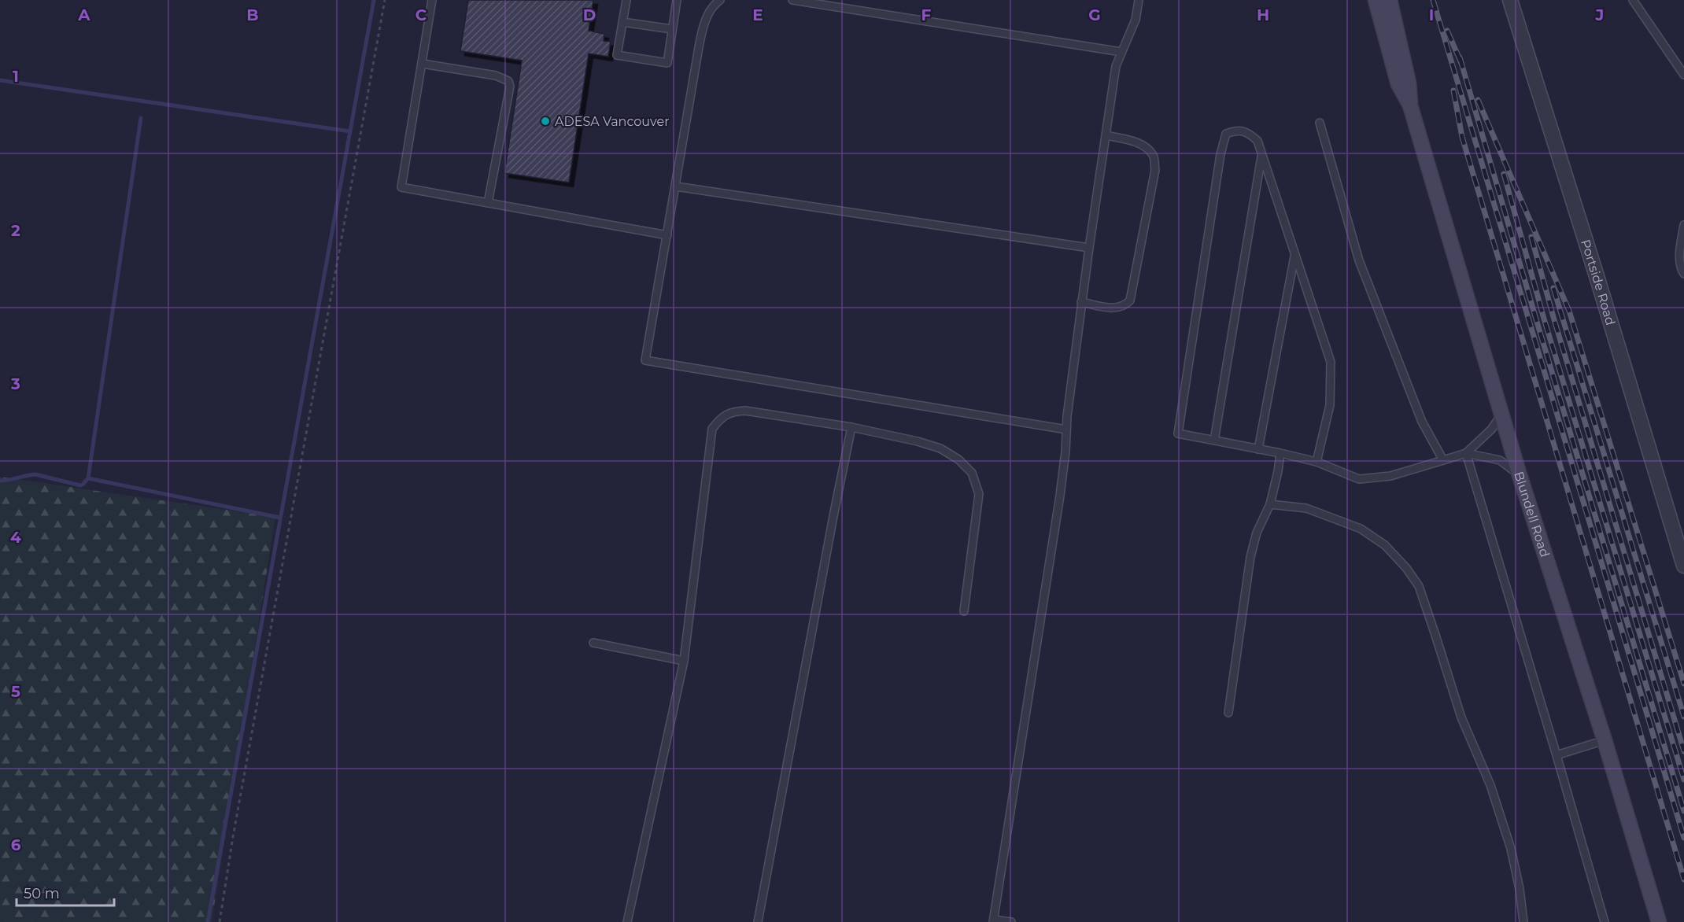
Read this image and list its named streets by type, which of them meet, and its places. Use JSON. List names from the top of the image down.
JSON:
{
  "streets": {
    "main road": ["Blundell Road"],
    "street": ["Portside Road"]
  },
  "places": ["ADESA Vancouver"],
  "scale_bar": "50 m",
  "grid": {
    "columns": [
      "A",
      "B",
      "C",
      "D",
      "E",
      "F",
      "G",
      "H",
      "I",
      "J"
    ],
    "rows": [
      "1",
      "2",
      "3",
      "4",
      "5",
      "6"
    ]
  }
}
